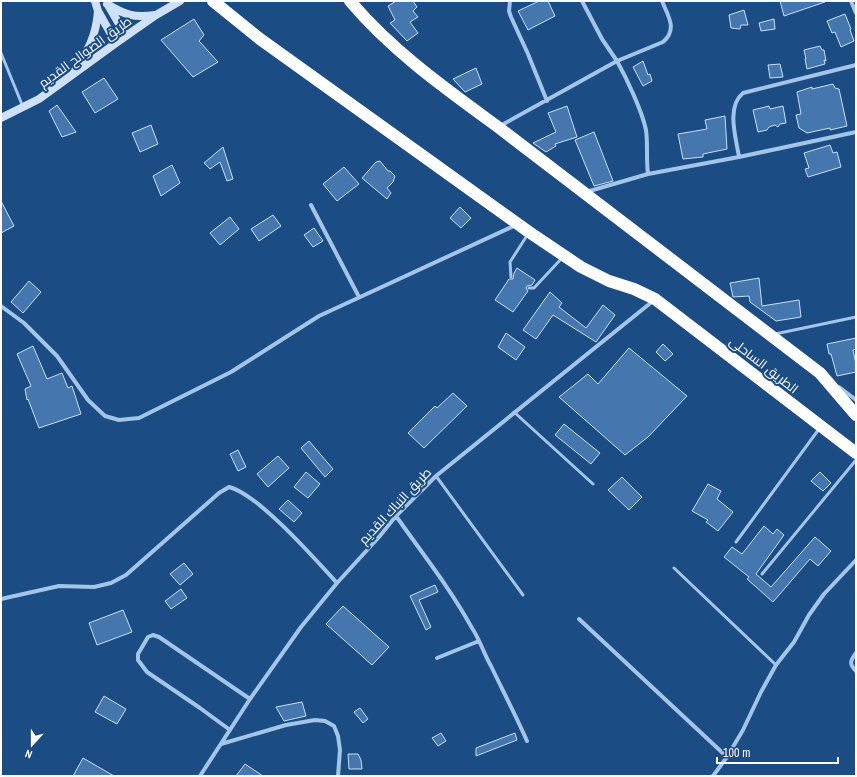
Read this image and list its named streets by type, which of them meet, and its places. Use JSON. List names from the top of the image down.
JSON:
{
  "streets": {
    "highway": ["الطريق الساحلى"],
    "main road": ["طريق الصوالح القديم"],
    "street": ["طريق النباك القديم"]
  },
  "crossings": [
    ["الطريق الساحلى", "طريق النباك القديم"]
  ],
  "scale_bar": "100 m",
  "north": "bottom"
}
